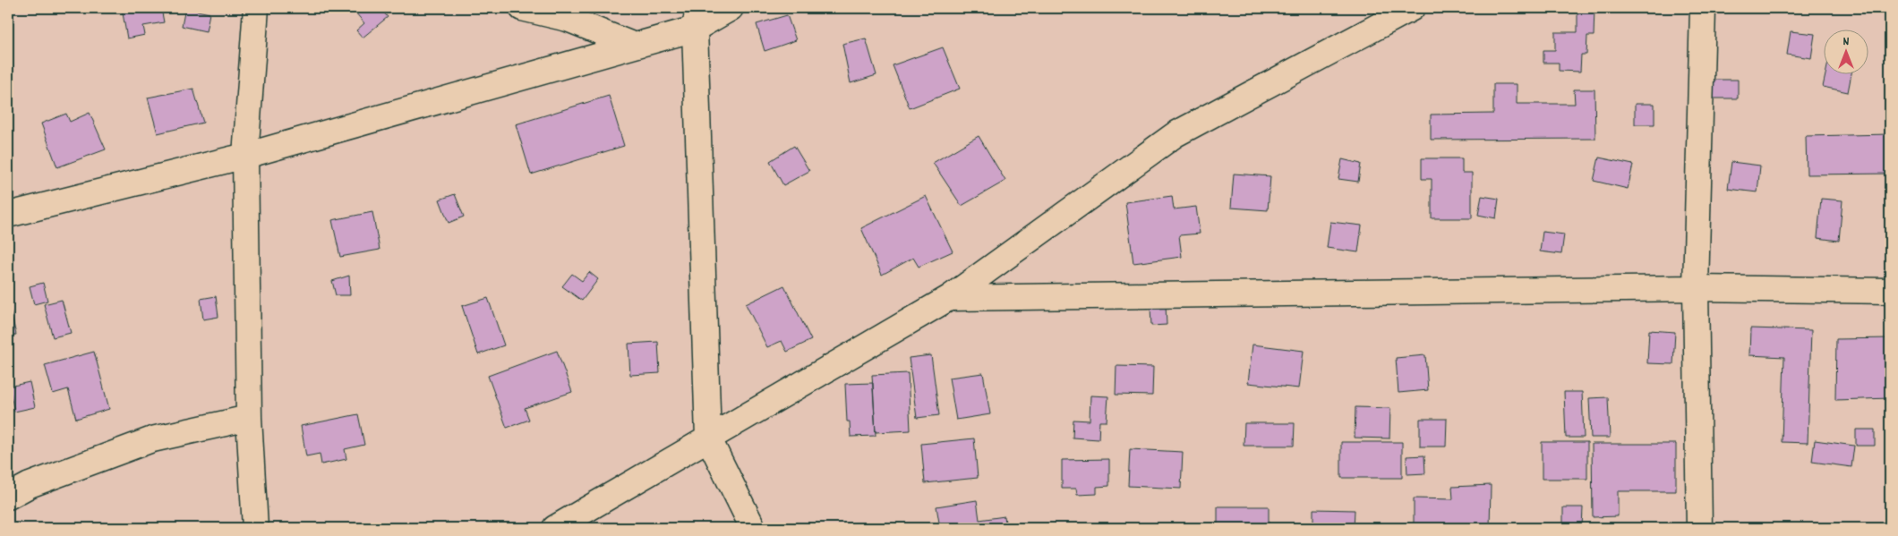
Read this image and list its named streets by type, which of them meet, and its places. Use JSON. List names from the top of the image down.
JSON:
{
  "north": "top"
}
